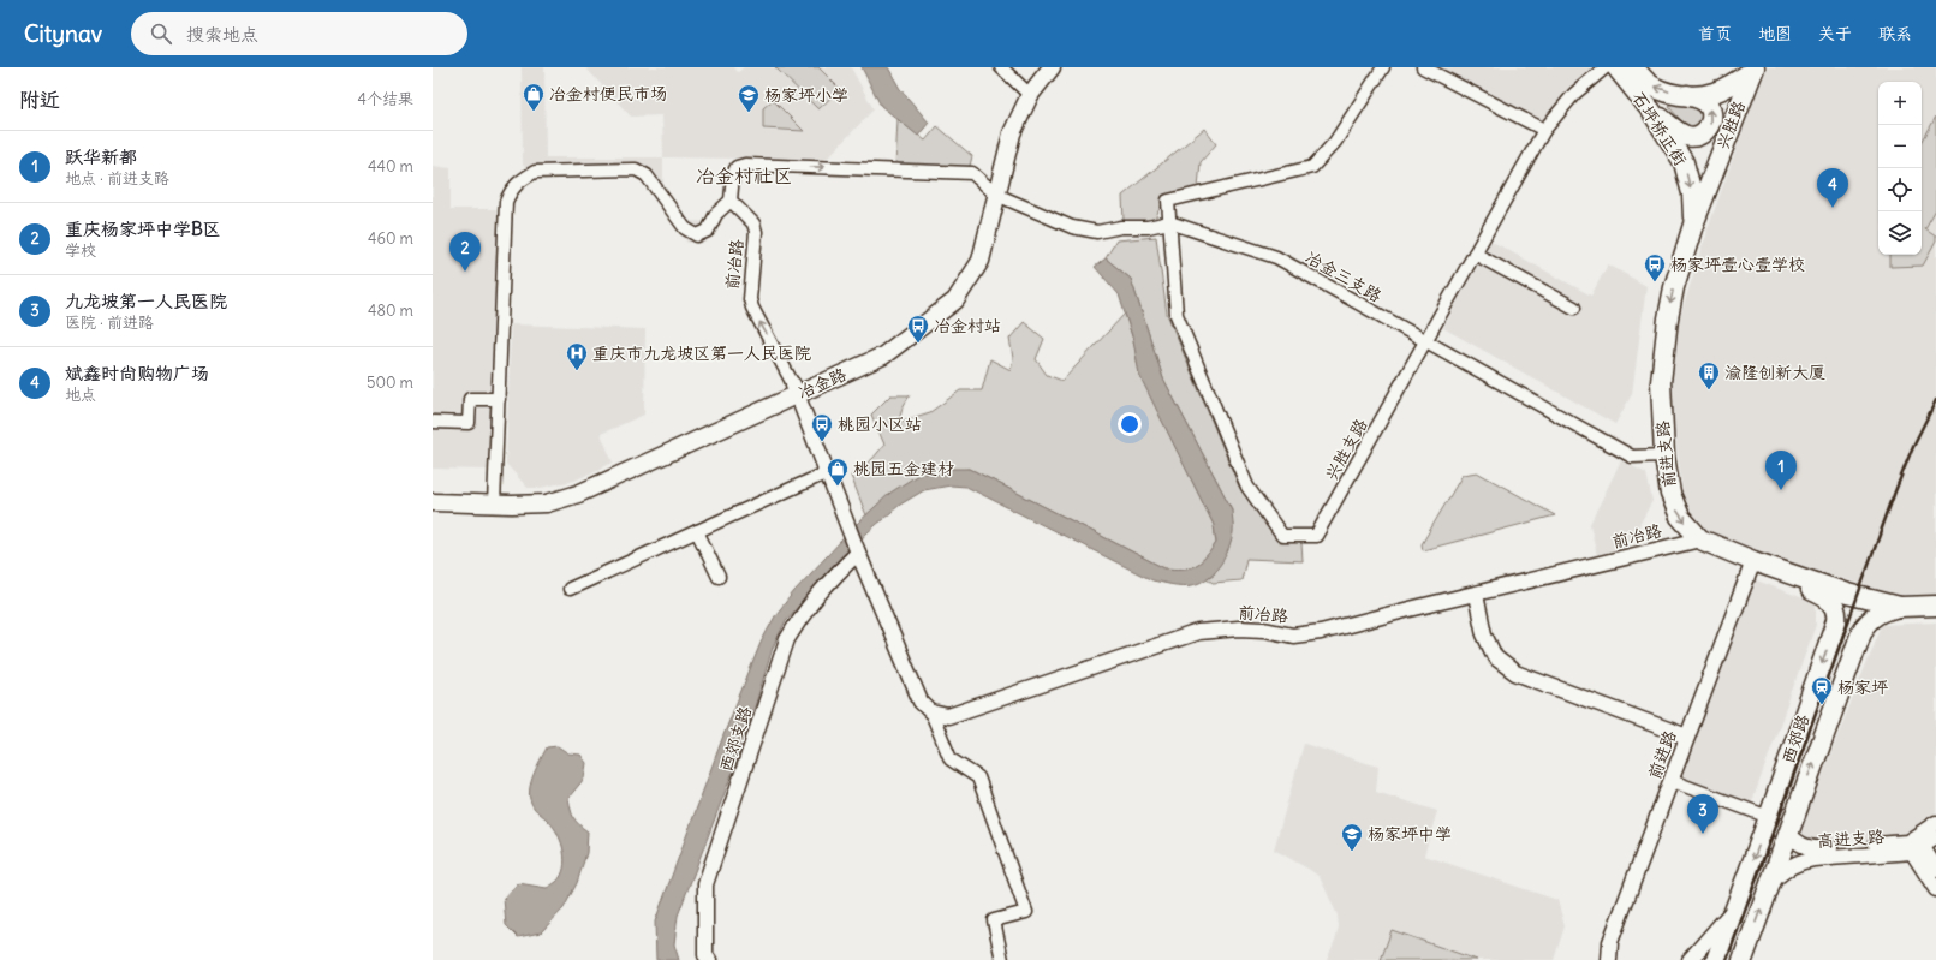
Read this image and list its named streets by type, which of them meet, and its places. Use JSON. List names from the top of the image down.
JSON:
{
  "streets": {
    "main road": [
      "兴胜路",
      "石坪桥正街",
      "冶金路",
      "前进支路",
      "西郊路"
    ],
    "street": [
      "前冶路",
      "冶金三支路",
      "兴胜支路",
      "西郊支路",
      "前进路",
      "高进支路"
    ]
  },
  "crossings": [
    ["兴胜路", "石坪桥正街"],
    ["兴胜路", "前进支路"],
    ["石坪桥正街", "前进支路"],
    ["前冶路", "冶金路"],
    ["前冶路", "前进支路"],
    ["前冶路", "西郊支路"],
    ["冶金三支路", "冶金路"],
    ["冶金三支路", "兴胜支路"],
    ["冶金三支路", "前进支路"],
    ["前进支路", "西郊路"],
    ["前进支路", "前进路"],
    ["西郊路", "高进支路"]
  ],
  "one_way": ["前进支路"],
  "districts": ["冶金村社区"],
  "places": {
    "shop": ["冶金村便民市场", "桃园五金建材"],
    "school or university": ["杨家坪小学", "杨家坪中学"],
    "bus stop": ["杨家坪壹心壹学校", "冶金村站", "桃园小区站"],
    "hospital": ["重庆市九龙坡区第一人民医院"],
    "building": ["渝隆创新大厦"],
    "station": ["杨家坪"]
  },
  "page": {
    "header": "Citynav",
    "search": "搜索地点",
    "nav": [
      "首页",
      "地图",
      "关于",
      "联系"
    ],
    "heading": ["附近", "4个结果"],
    "map_buttons": ["+", "−"],
    "list": [
      {
        "mark": "1",
        "name": "跃华新都",
        "note": "地点 · 前进支路",
        "value": "440 m"
      },
      {
        "mark": "2",
        "name": "重庆杨家坪中学B区",
        "note": "学校",
        "value": "460 m"
      },
      {
        "mark": "3",
        "name": "九龙坡第一人民医院",
        "note": "医院 · 前进路",
        "value": "480 m"
      },
      {
        "mark": "4",
        "name": "斌鑫时尚购物广场",
        "note": "地点",
        "value": "500 m"
      }
    ],
    "pins": [
      "4",
      "2",
      "1",
      "3"
    ]
  }
}
